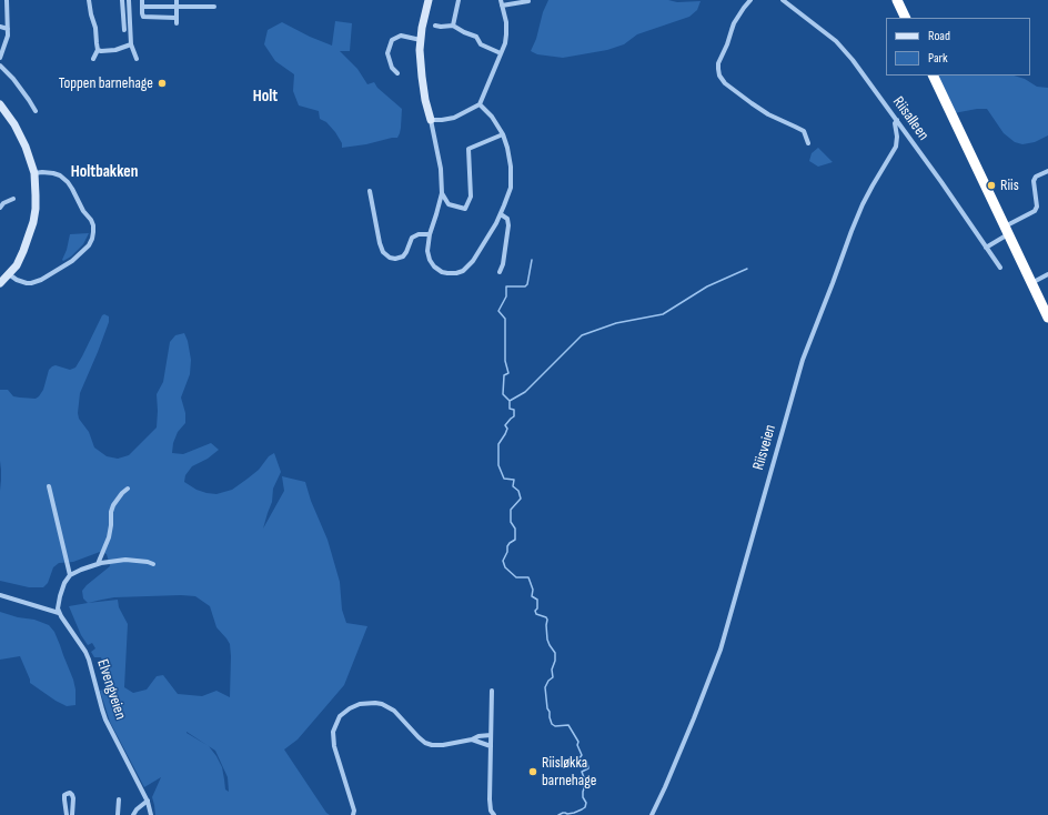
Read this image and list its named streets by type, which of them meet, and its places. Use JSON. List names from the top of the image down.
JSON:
{
  "streets": {
    "street": ["Riisalleen", "Riisveien", "Elvengveien"]
  },
  "crossings": [
    ["Riisalleen", "Riisveien"]
  ],
  "districts": ["Holt", "Holtbakken"],
  "places": ["Toppen barnehage", "Riis", "Riisløkka barnehage"],
  "legend": ["Road", "Park"]
}
